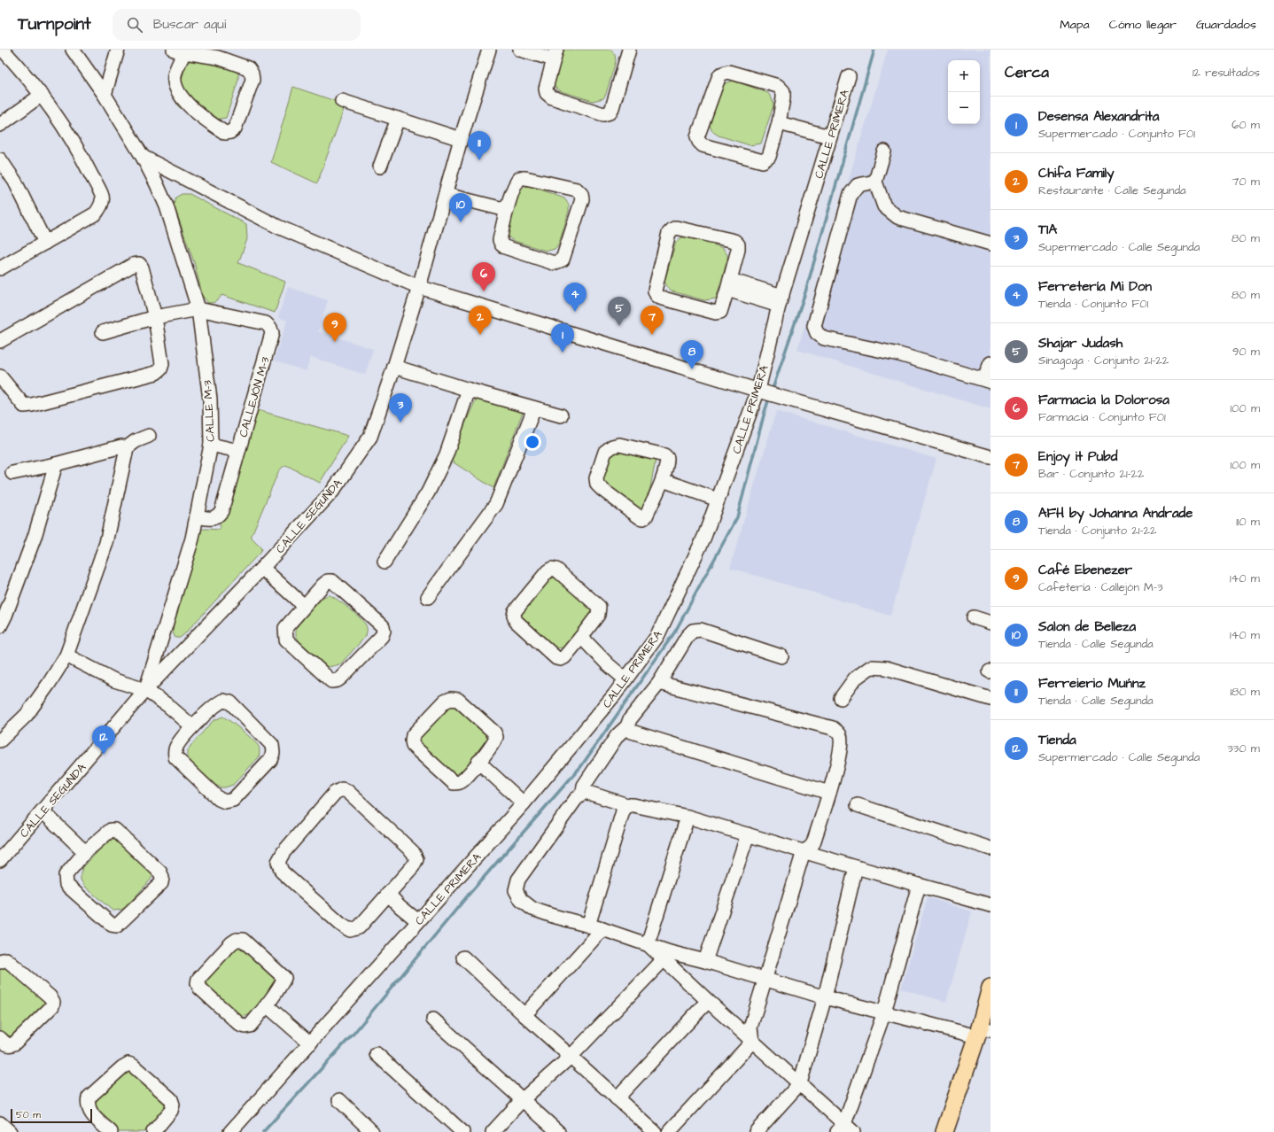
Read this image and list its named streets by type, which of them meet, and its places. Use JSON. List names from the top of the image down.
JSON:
{
  "streets": {
    "street": [
      "CALLE PRIMERA",
      "CALLEJÓN M-3",
      "CALLE M-3",
      "CALLE SEGUNDA"
    ]
  },
  "crossings": [
    ["CALLEJÓN M-3", "CALLE M-3"],
    ["CALLE M-3", "CALLE SEGUNDA"]
  ],
  "scale_bar": "50 m",
  "page": {
    "header": "Turnpoint",
    "search": "Buscar aquí",
    "nav": ["Mapa", "Cómo llegar", "Guardados"],
    "heading": ["Cerca", "12 resultados"],
    "map_buttons": ["+", "−"],
    "list": [
      {
        "mark": "1",
        "name": "Desensa Alexandrita",
        "note": "Supermercado · Conjunto F01",
        "value": "60 m"
      },
      {
        "mark": "2",
        "name": "Chifa Family",
        "note": "Restaurante · Calle Segunda",
        "value": "70 m"
      },
      {
        "mark": "3",
        "name": "TIA",
        "note": "Supermercado · Calle Segunda",
        "value": "80 m"
      },
      {
        "mark": "4",
        "name": "Ferretería Mi Don",
        "note": "Tienda · Conjunto F01",
        "value": "80 m"
      },
      {
        "mark": "5",
        "name": "Shajar Judash",
        "note": "Sinagoga · Conjunto 21-22",
        "value": "90 m"
      },
      {
        "mark": "6",
        "name": "Farmacia la Dolorosa",
        "note": "Farmacia · Conjunto F01",
        "value": "100 m"
      },
      {
        "mark": "7",
        "name": "Enjoy it Pubd",
        "note": "Bar · Conjunto 21-22",
        "value": "100 m"
      },
      {
        "mark": "8",
        "name": "AFH by Johanna Andrade",
        "note": "Tienda · Conjunto 21-22",
        "value": "110 m"
      },
      {
        "mark": "9",
        "name": "Café Ebenezer",
        "note": "Cafetería · Callejón M-3",
        "value": "140 m"
      },
      {
        "mark": "10",
        "name": "Salon de Belleza",
        "note": "Tienda · Calle Segunda",
        "value": "140 m"
      },
      {
        "mark": "11",
        "name": "Ferreierio Muńnz",
        "note": "Tienda · Calle Segunda",
        "value": "180 m"
      },
      {
        "mark": "12",
        "name": "Tienda",
        "note": "Supermercado · Calle Segunda",
        "value": "330 m"
      }
    ],
    "pins": [
      "11",
      "10",
      "6",
      "4",
      "5",
      "2",
      "7",
      "9",
      "1",
      "8",
      "3",
      "12"
    ],
    "scale": "50 m"
  }
}
